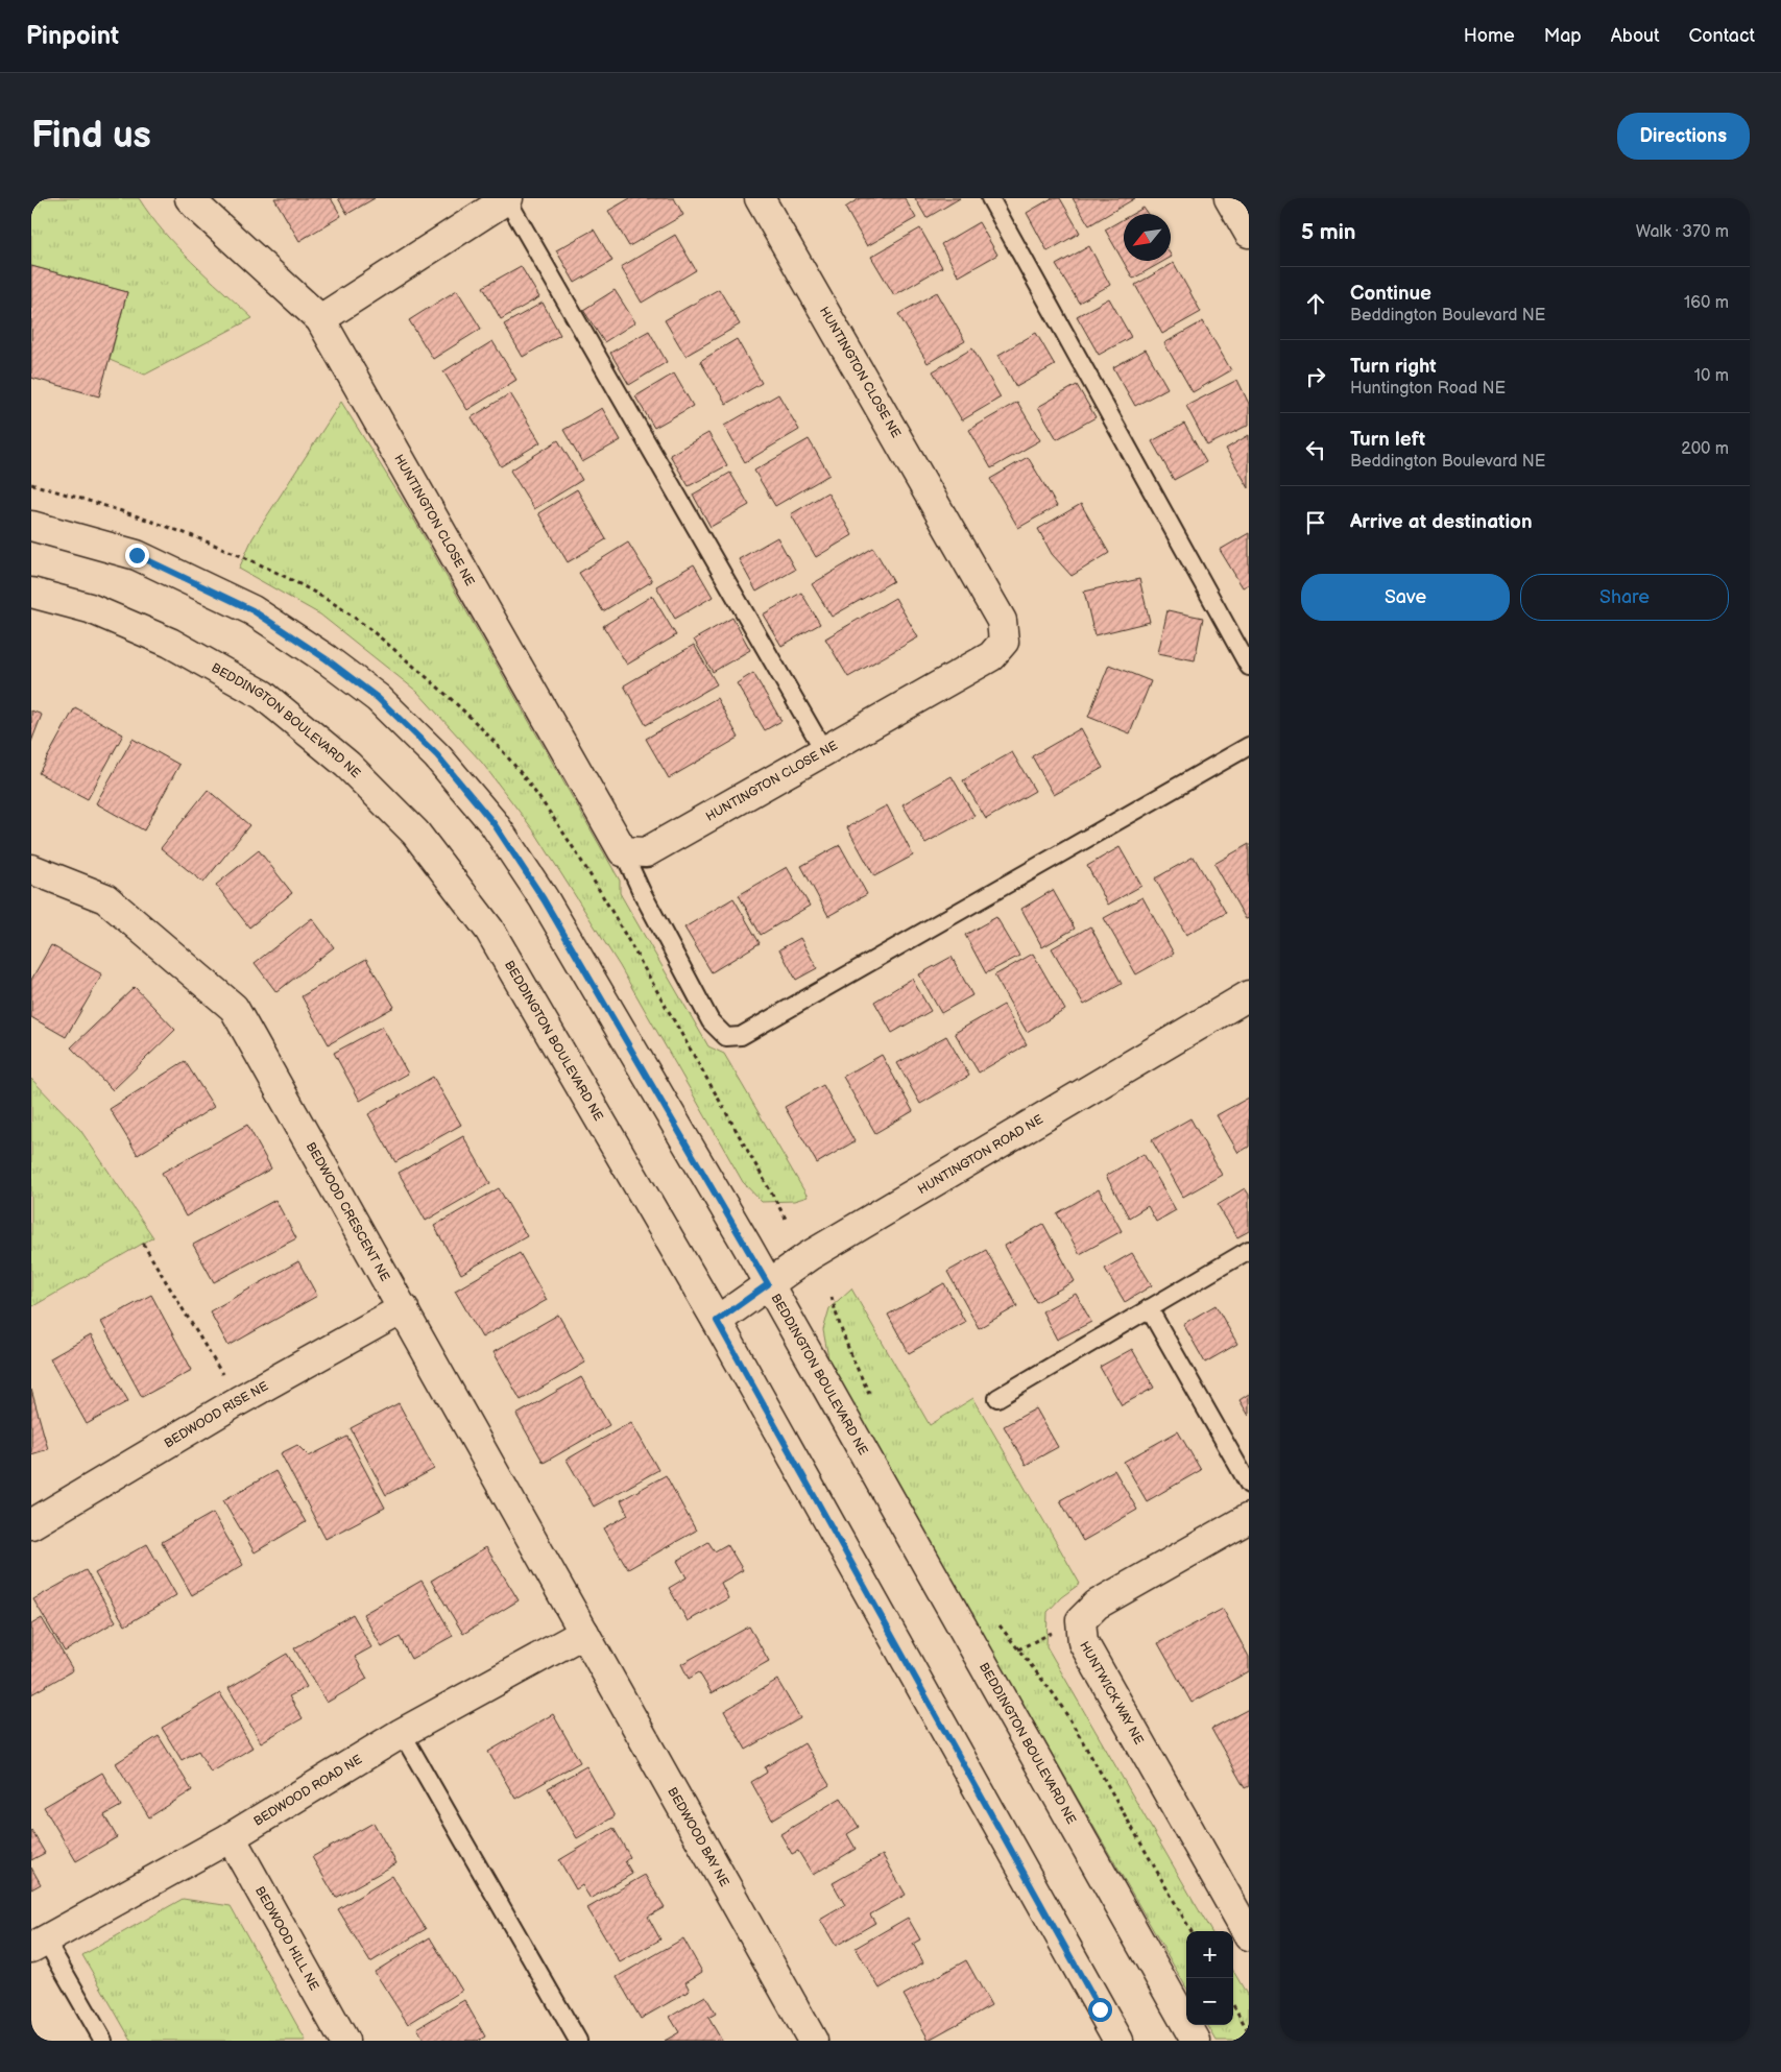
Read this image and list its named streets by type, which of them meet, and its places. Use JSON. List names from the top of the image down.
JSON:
{
  "streets": {
    "street": [
      "HUNTINGTON CLOSE NE",
      "BEDDINGTON BOULEVARD NE",
      "HUNTINGTON ROAD NE",
      "BEDWOOD CRESCENT NE",
      "BEDWOOD RISE NE",
      "HUNTWICK WAY NE",
      "BEDWOOD ROAD NE",
      "BEDWOOD BAY NE",
      "BEDWOOD HILL NE"
    ]
  },
  "crossings": [
    ["BEDDINGTON BOULEVARD NE", "HUNTINGTON ROAD NE"],
    ["BEDWOOD CRESCENT NE", "BEDWOOD RISE NE"],
    ["BEDWOOD CRESCENT NE", "BEDWOOD ROAD NE"],
    ["BEDWOOD CRESCENT NE", "BEDWOOD BAY NE"],
    ["BEDWOOD ROAD NE", "BEDWOOD BAY NE"],
    ["BEDWOOD ROAD NE", "BEDWOOD HILL NE"]
  ],
  "north": "bottom left",
  "page": {
    "header": "Pinpoint",
    "nav": [
      "Home",
      "Map",
      "About",
      "Contact"
    ],
    "buttons": [
      "Directions",
      ["Save", "Share"]
    ],
    "title": "Find us",
    "heading": ["5 min", "Walk · 370 m"],
    "list": [
      ["Continue", "Beddington Boulevard NE", "160 m"],
      ["Turn right", "Huntington Road NE", "10 m"],
      ["Turn left", "Beddington Boulevard NE", "200 m"],
      "Arrive at destination"
    ],
    "map_buttons": ["+", "−"]
  }
}
